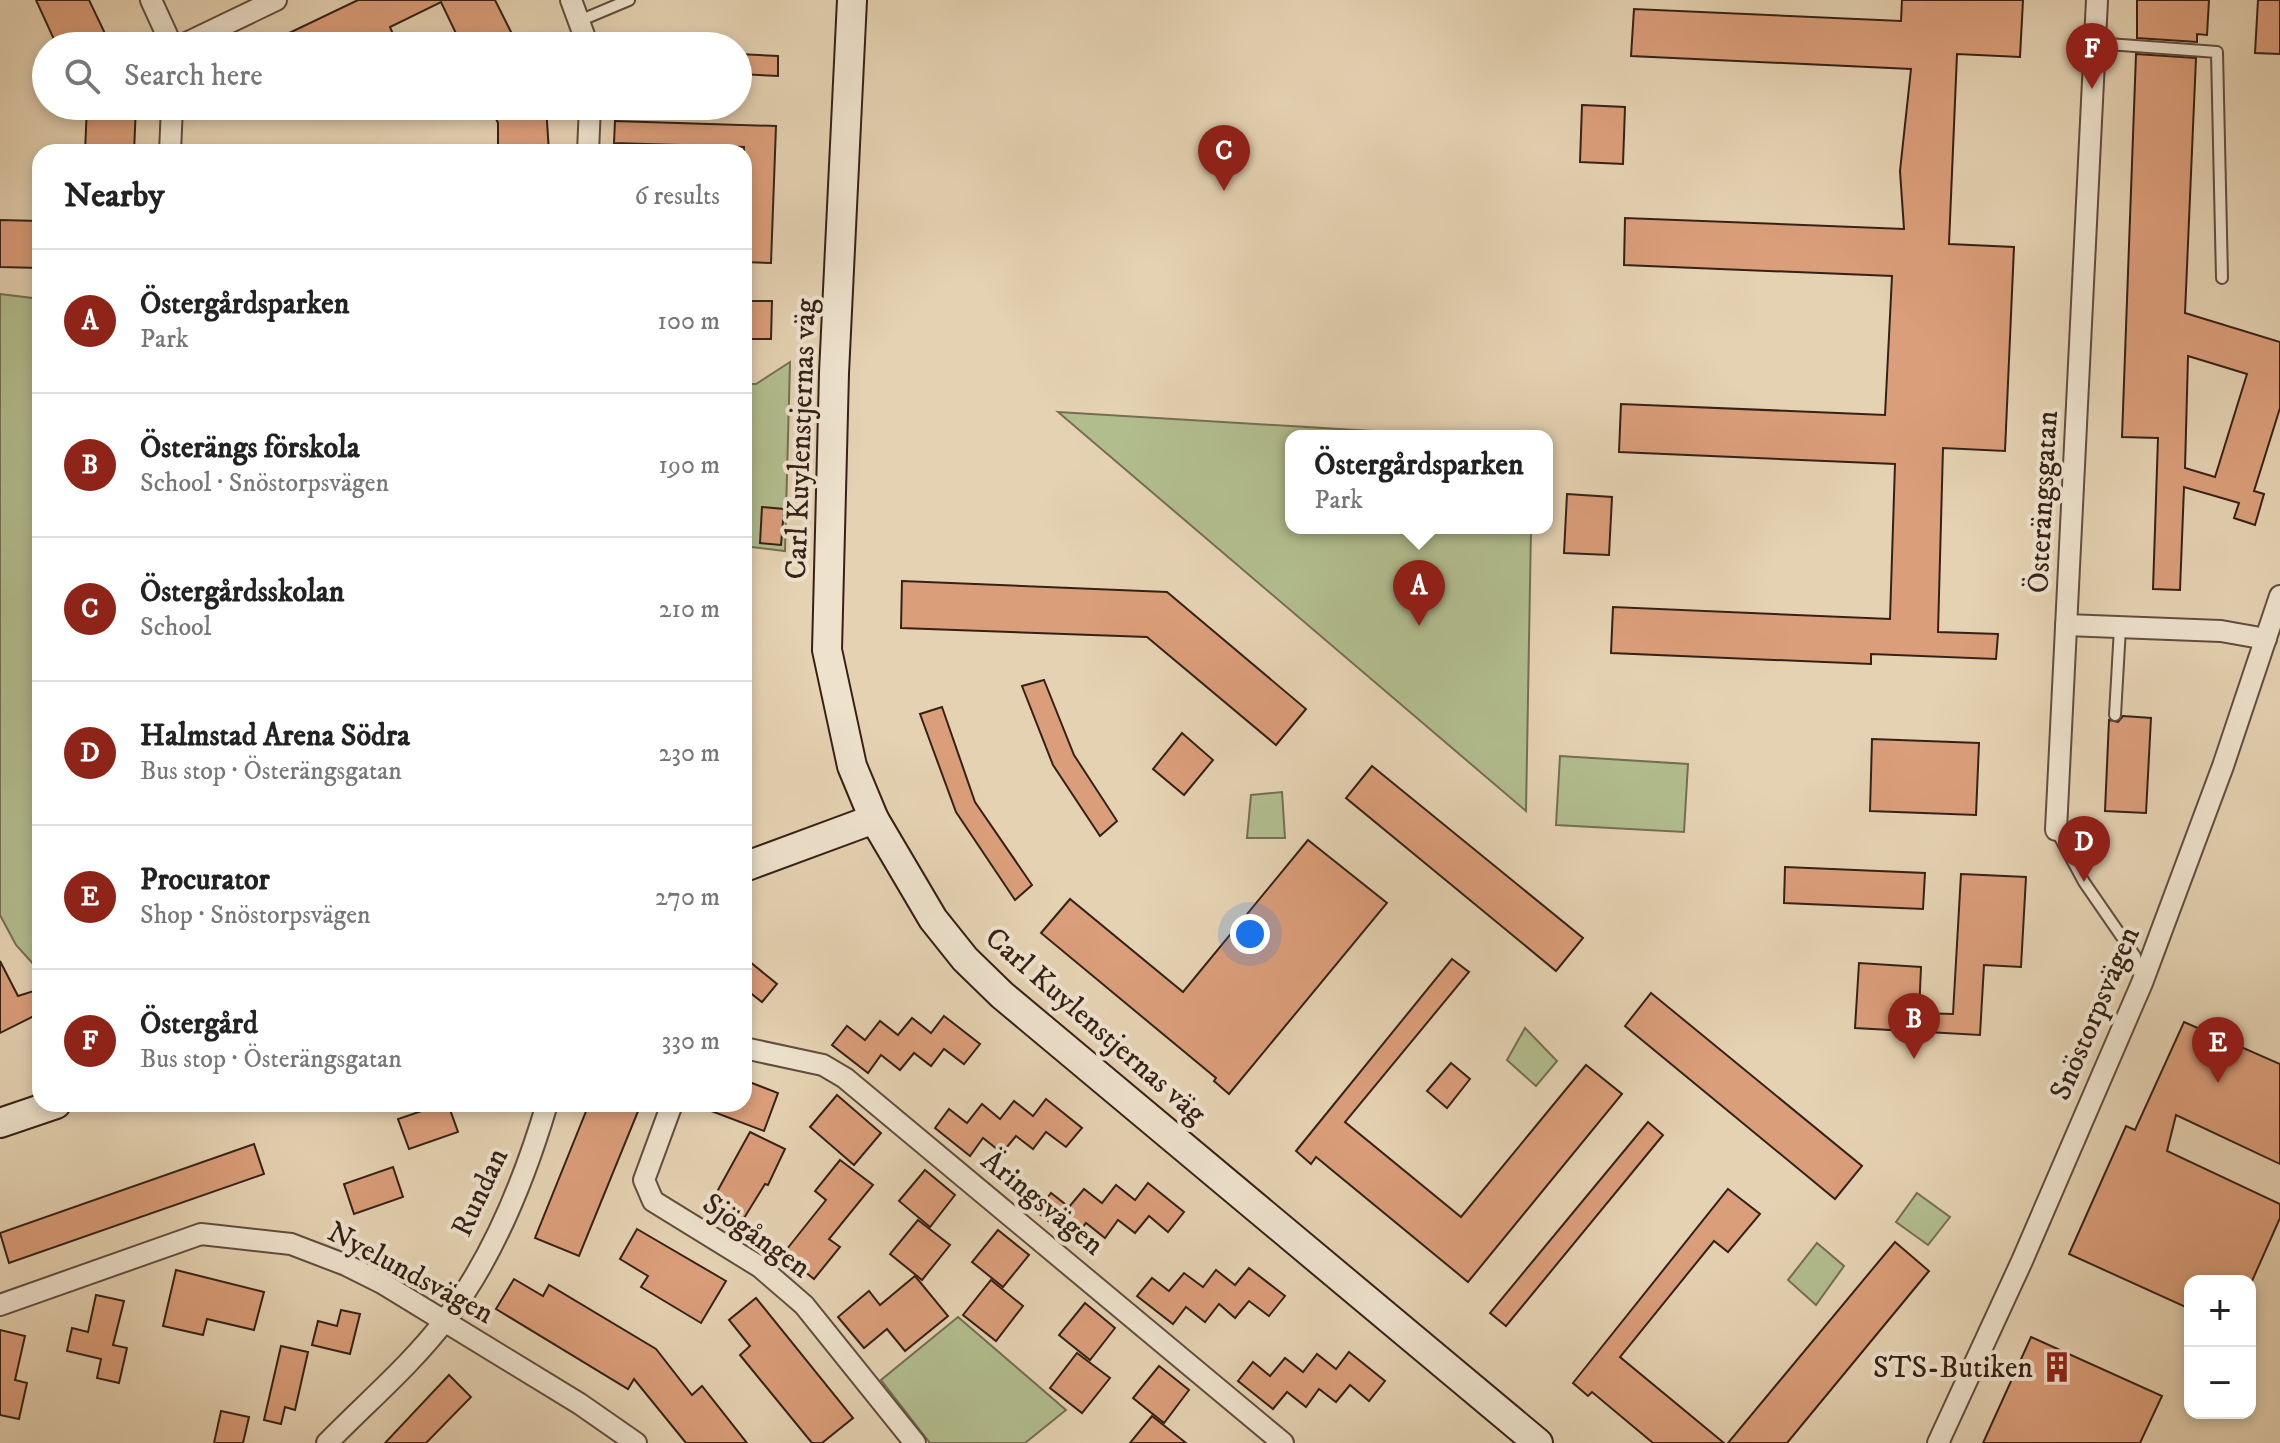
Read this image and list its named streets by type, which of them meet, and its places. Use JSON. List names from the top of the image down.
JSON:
{
  "streets": {
    "street": [
      "Carl Kuylenstjernas väg",
      "Österängsgatan",
      "Snöstorpsvägen",
      "Rundan",
      "Äringsvägen",
      "Sjögången",
      "Nyelundsvägen"
    ]
  },
  "crossings": [
    ["Österängsgatan", "Snöstorpsvägen"],
    ["Rundan", "Nyelundsvägen"]
  ],
  "places": {
    "building": ["STS-Butiken"]
  },
  "page": {
    "pins": [
      "F",
      "C",
      "A",
      "D",
      "B",
      "E"
    ],
    "search": "Search here",
    "heading": ["Nearby", "6 results"],
    "list": [
      {
        "mark": "A",
        "name": "Östergårdsparken",
        "note": "Park",
        "value": "100 m"
      },
      {
        "mark": "B",
        "name": "Österängs förskola",
        "note": "School · Snöstorpsvägen",
        "value": "190 m"
      },
      {
        "mark": "C",
        "name": "Östergårdsskolan",
        "note": "School",
        "value": "210 m"
      },
      {
        "mark": "D",
        "name": "Halmstad Arena Södra",
        "note": "Bus stop · Österängsgatan",
        "value": "230 m"
      },
      {
        "mark": "E",
        "name": "Procurator",
        "note": "Shop · Snöstorpsvägen",
        "value": "270 m"
      },
      {
        "mark": "F",
        "name": "Östergård",
        "note": "Bus stop · Österängsgatan",
        "value": "330 m"
      }
    ],
    "popup": ["Östergårdsparken", "Park"],
    "map_buttons": ["+", "−"]
  }
}
